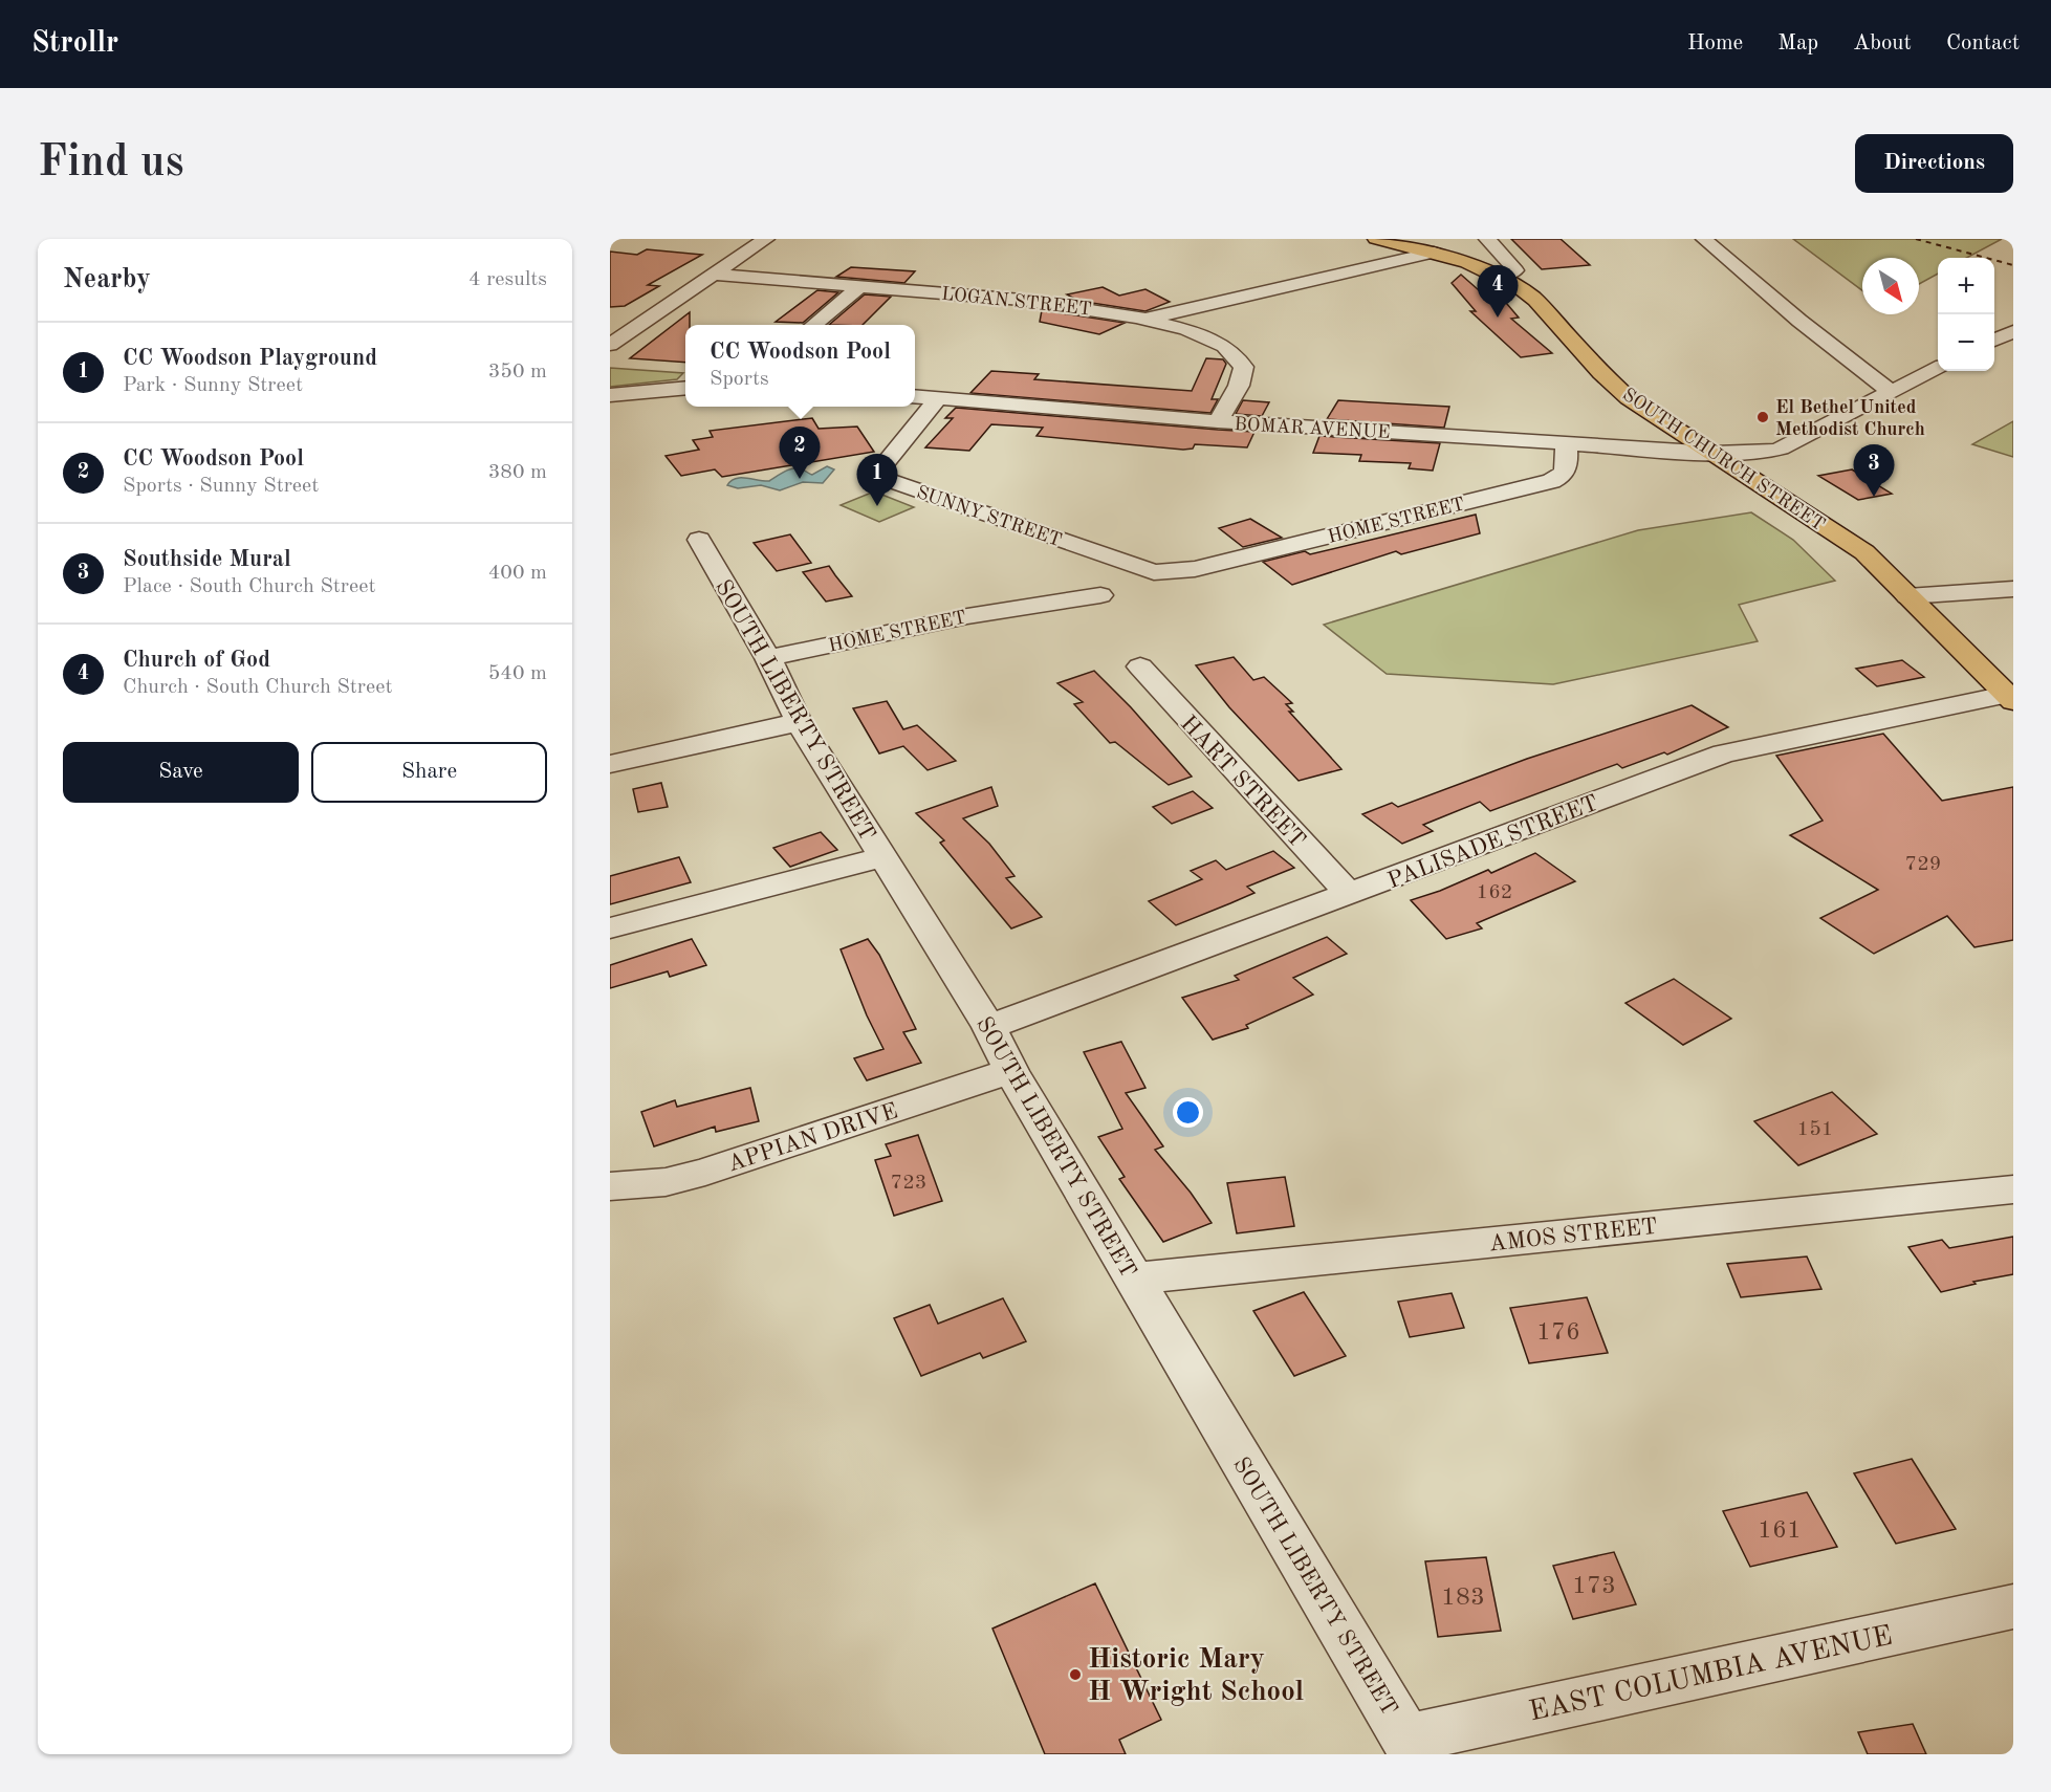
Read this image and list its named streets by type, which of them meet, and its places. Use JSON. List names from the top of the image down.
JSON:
{
  "streets": {
    "main road": ["SOUTH CHURCH STREET"],
    "street": [
      "LOGAN STREET",
      "BOMAR AVENUE",
      "SUNNY STREET",
      "HOME STREET",
      "SOUTH LIBERTY STREET",
      "HART STREET",
      "PALISADE STREET",
      "APPIAN DRIVE",
      "AMOS STREET",
      "EAST COLUMBIA AVENUE"
    ]
  },
  "crossings": [
    ["LOGAN STREET", "BOMAR AVENUE"],
    ["BOMAR AVENUE", "SOUTH CHURCH STREET"],
    ["BOMAR AVENUE", "SUNNY STREET"],
    ["BOMAR AVENUE", "HOME STREET"],
    ["SOUTH CHURCH STREET", "PALISADE STREET"],
    ["SUNNY STREET", "HOME STREET"],
    ["HOME STREET", "SOUTH LIBERTY STREET"],
    ["SOUTH LIBERTY STREET", "PALISADE STREET"],
    ["SOUTH LIBERTY STREET", "APPIAN DRIVE"],
    ["SOUTH LIBERTY STREET", "AMOS STREET"],
    ["SOUTH LIBERTY STREET", "EAST COLUMBIA AVENUE"],
    ["HART STREET", "PALISADE STREET"]
  ],
  "places": ["El Bethel United Methodist Church", "Historic Mary H Wright School"],
  "house_numbers": [
    "729",
    "162",
    "151",
    "723",
    "176",
    "161",
    "173",
    "183"
  ],
  "north": "bottom right",
  "page": {
    "header": "Strollr",
    "nav": [
      "Home",
      "Map",
      "About",
      "Contact"
    ],
    "buttons": [
      "Directions",
      ["Save", "Share"]
    ],
    "title": "Find us",
    "heading": ["Nearby", "4 results"],
    "map_buttons": ["+", "−"],
    "pins": [
      "4",
      "2",
      "3",
      "1"
    ],
    "list": [
      {
        "mark": "1",
        "name": "CC Woodson Playground",
        "note": "Park · Sunny Street",
        "value": "350 m"
      },
      {
        "mark": "2",
        "name": "CC Woodson Pool",
        "note": "Sports · Sunny Street",
        "value": "380 m"
      },
      {
        "mark": "3",
        "name": "Southside Mural",
        "note": "Place · South Church Street",
        "value": "400 m"
      },
      {
        "mark": "4",
        "name": "Church of God",
        "note": "Church · South Church Street",
        "value": "540 m"
      }
    ],
    "popup": ["CC Woodson Pool", "Sports"]
  }
}
